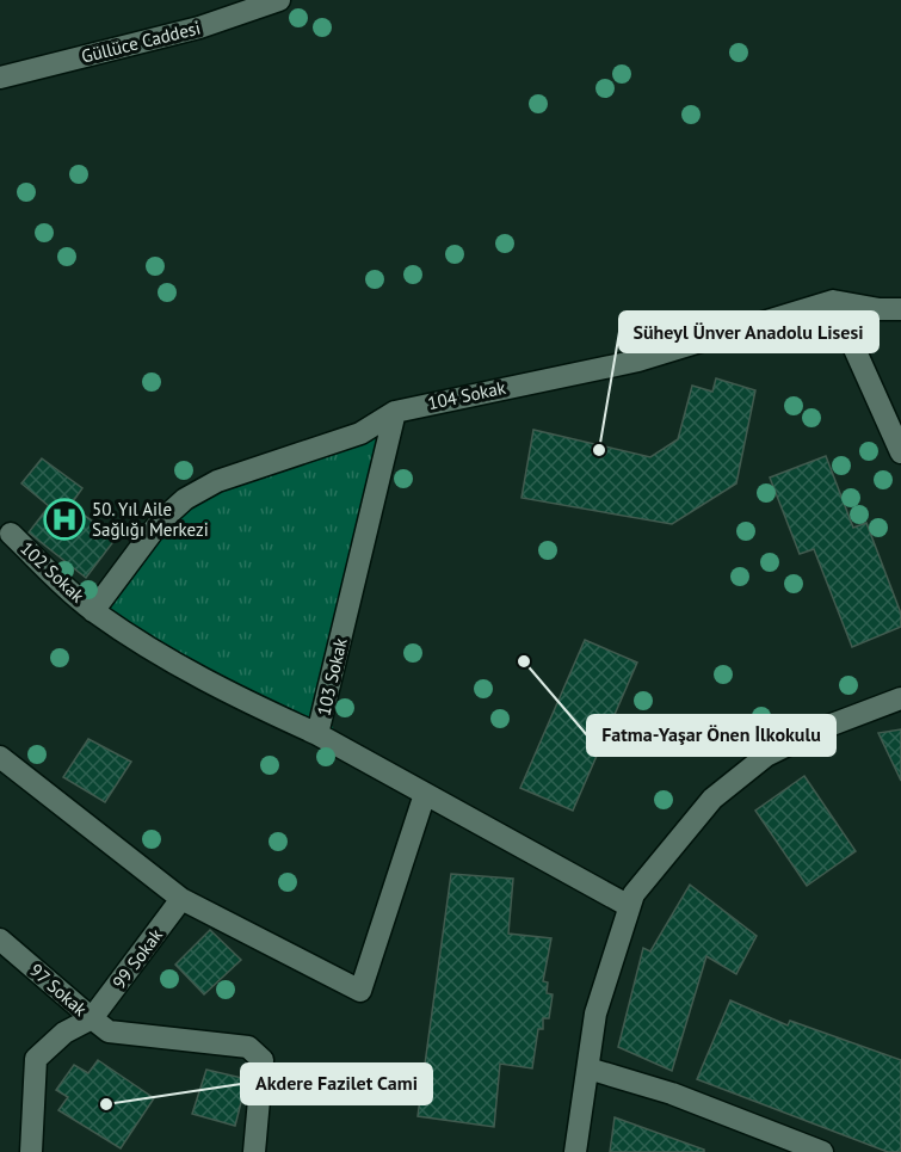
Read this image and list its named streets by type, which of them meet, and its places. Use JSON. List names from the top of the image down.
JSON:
{
  "streets": {
    "street": [
      "Güllüce Caddesi",
      "104 Sokak",
      "102 Sokak",
      "103 Sokak",
      "99 Sokak",
      "97 Sokak"
    ]
  },
  "crossings": [
    ["104 Sokak", "102 Sokak"],
    ["104 Sokak", "103 Sokak"],
    ["102 Sokak", "103 Sokak"],
    ["99 Sokak", "97 Sokak"]
  ],
  "places": {
    "other": ["Süheyl Ünver Anadolu Lisesi", "Fatma-Yaşar Önen İlkokulu", "Akdere Fazilet Cami"],
    "hospital": ["50. Yıl Aile Sağlığı Merkezi"]
  }
}
